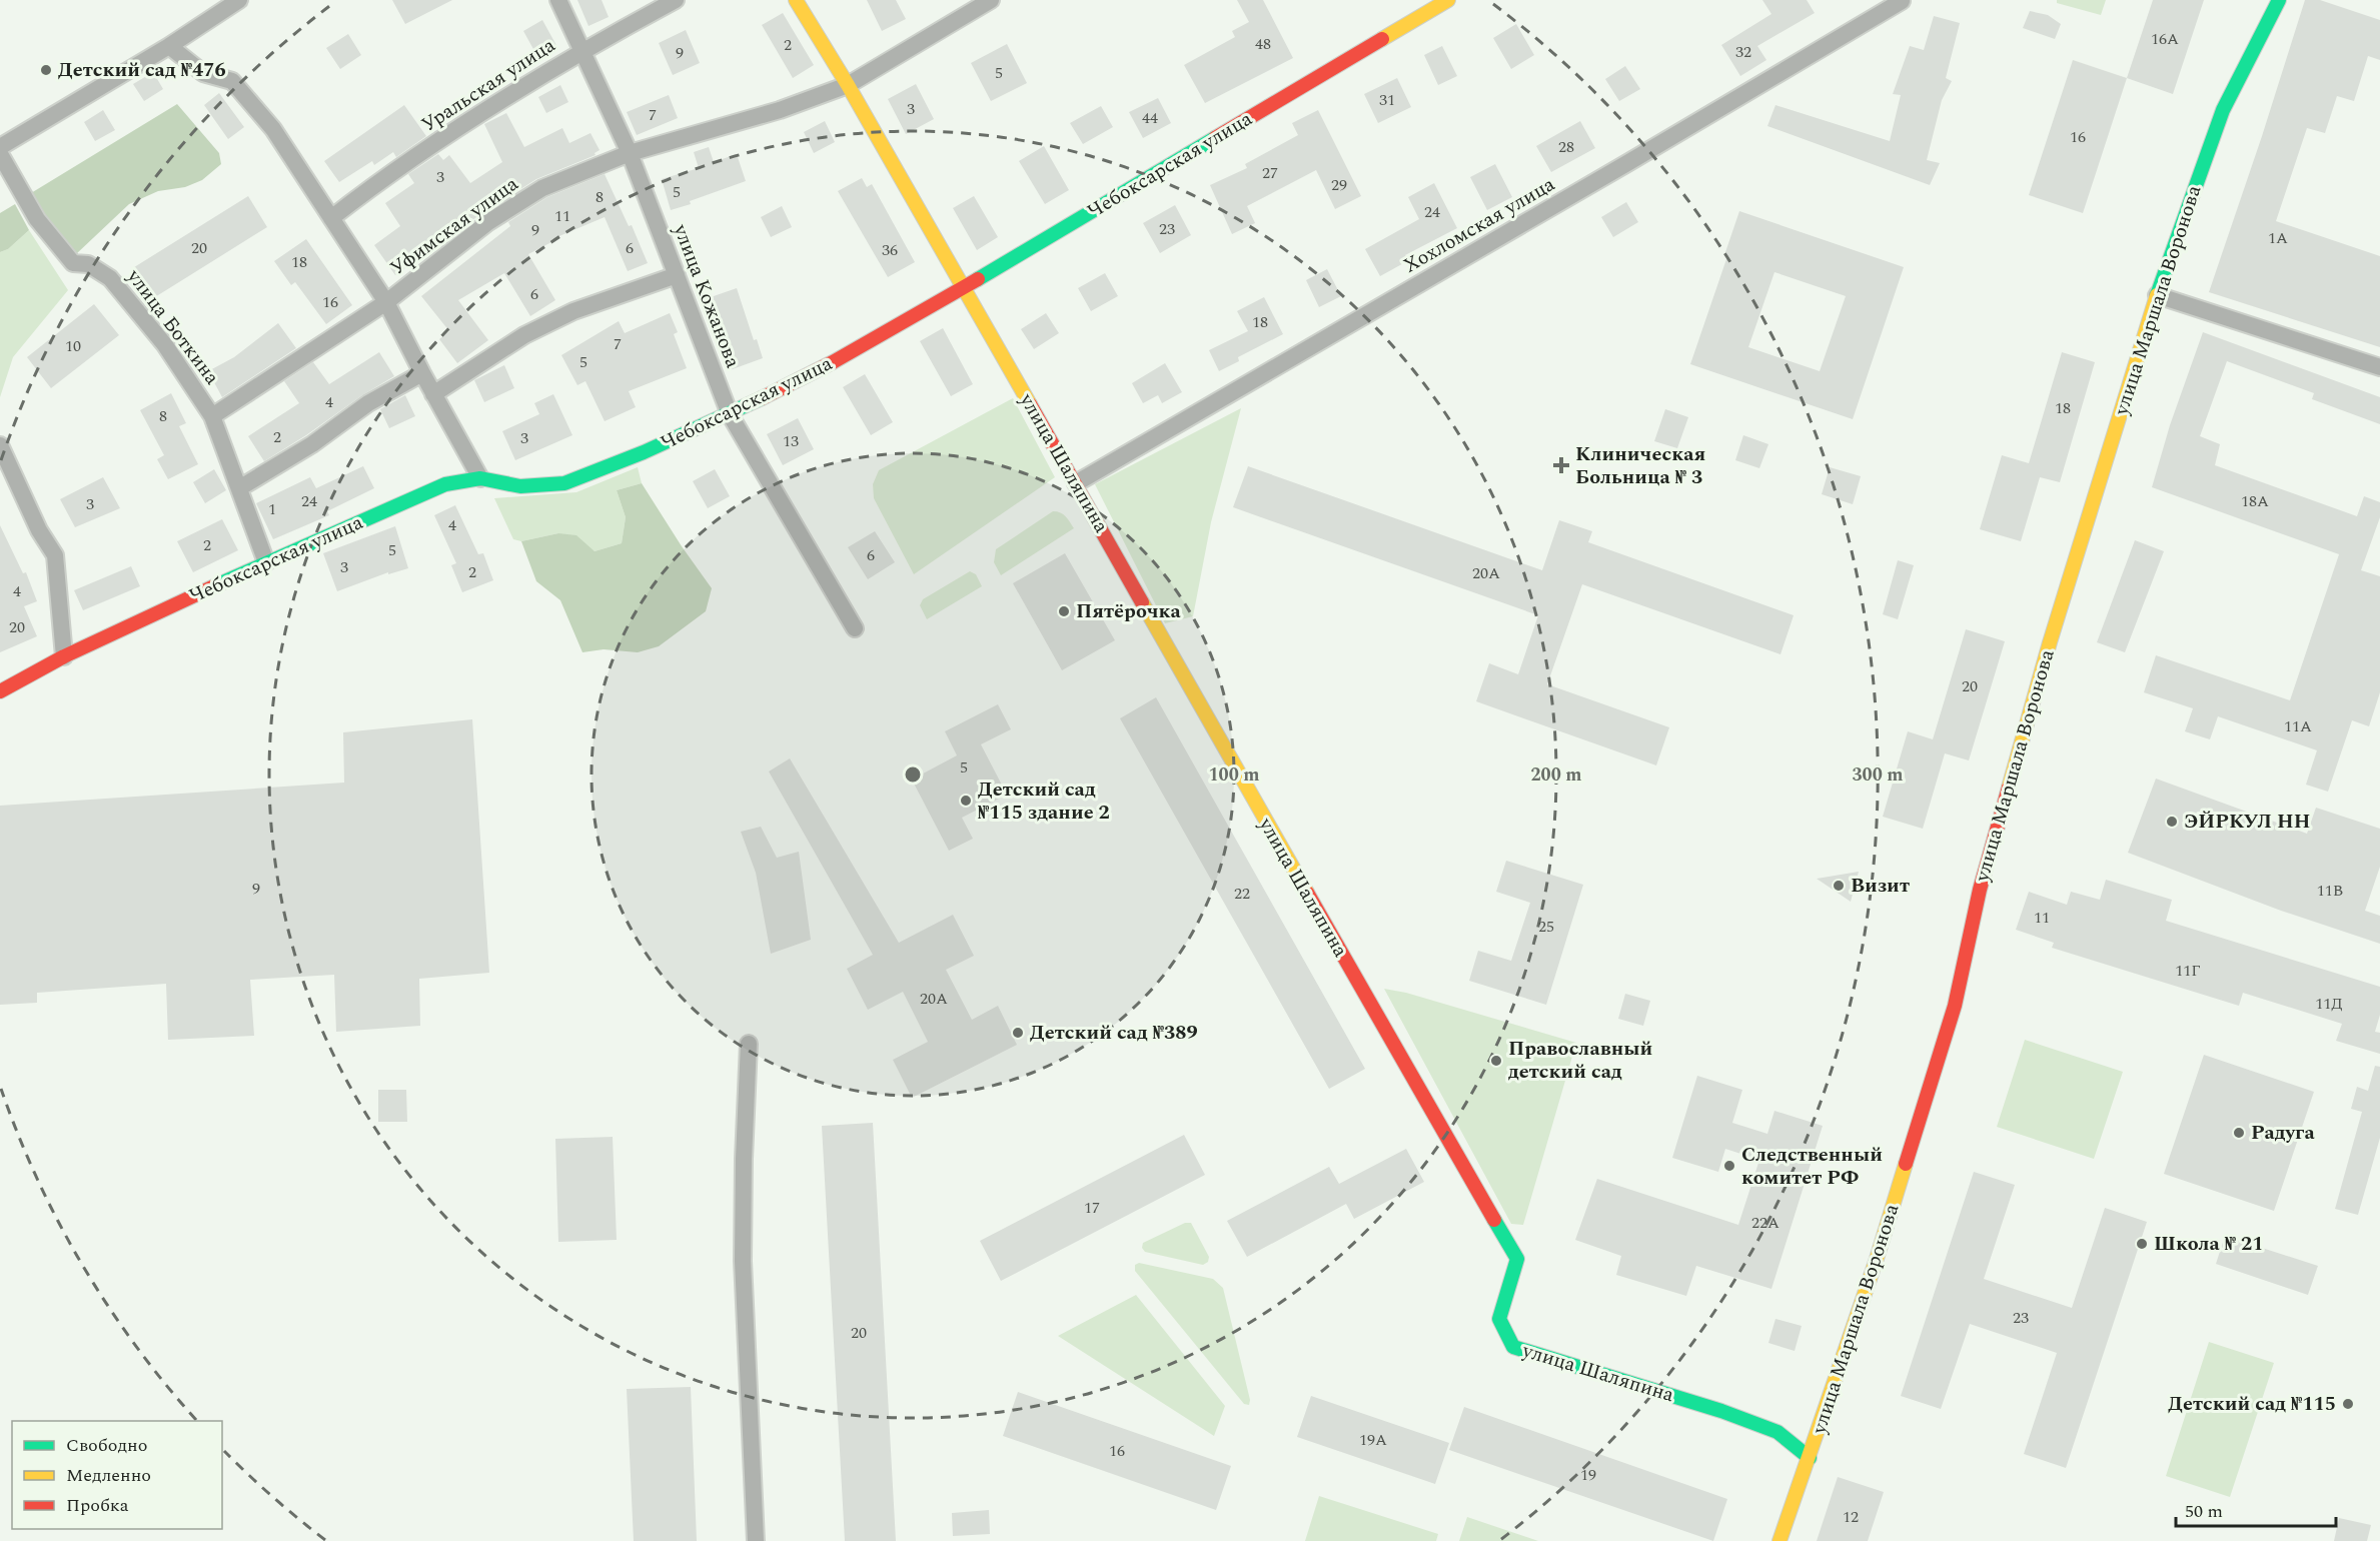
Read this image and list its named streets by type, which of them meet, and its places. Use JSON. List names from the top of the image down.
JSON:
{
  "streets": {
    "street": [
      "Уральская улица",
      "Чебоксарская улица",
      "Хохломская улица",
      "Уфимская улица",
      "улица Кожанова",
      "улица Маршала Воронова",
      "улица Боткина",
      "улица Шаляпина"
    ]
  },
  "crossings": [
    ["Уральская улица", "улица Кожанова"],
    ["Чебоксарская улица", "улица Кожанова"],
    ["Чебоксарская улица", "улица Боткина"],
    ["Чебоксарская улица", "улица Шаляпина"],
    ["Хохломская улица", "улица Шаляпина"],
    ["Уфимская улица", "улица Кожанова"],
    ["Уфимская улица", "улица Боткина"],
    ["Уфимская улица", "улица Шаляпина"],
    ["улица Маршала Воронова", "улица Шаляпина"]
  ],
  "places": {
    "other": [
      "Детский сад №476",
      "Пятёрочка",
      "Детский сад №115 здание 2",
      "ЭЙРКУЛ НН",
      "Визит",
      "Детский сад №389",
      "Православный детский сад",
      "Радуга",
      "Следственный комитет РФ",
      "Школа № 21",
      "Детский сад №115"
    ],
    "health": ["Клиническая Больница № 3"]
  },
  "house_numbers": [
    "16А",
    "48",
    "2",
    "32",
    "9",
    "5",
    "31",
    "3",
    "7",
    "44",
    "16",
    "28",
    "27",
    "3",
    "29",
    "5",
    "8",
    "24",
    "11",
    "23",
    "9",
    "1А",
    "20",
    "6",
    "36",
    "18",
    "6",
    "16",
    "18",
    "7",
    "10",
    "5",
    "4",
    "18",
    "8",
    "2",
    "3",
    "13",
    "24",
    "18А",
    "3",
    "1",
    "4",
    "2",
    "5",
    "6",
    "3",
    "2",
    "20А",
    "4",
    "20",
    "20",
    "11А",
    "5",
    "9",
    "11В",
    "22",
    "11",
    "25",
    "11Г",
    "20А",
    "11Д",
    "17",
    "22А",
    "23",
    "20",
    "19А",
    "16",
    "19",
    "12"
  ],
  "legend": ["Свободно", "Медленно", "Пробка"],
  "scale_bar": "50 m",
  "rings": ["100 m", "200 m", "300 m"]
}
